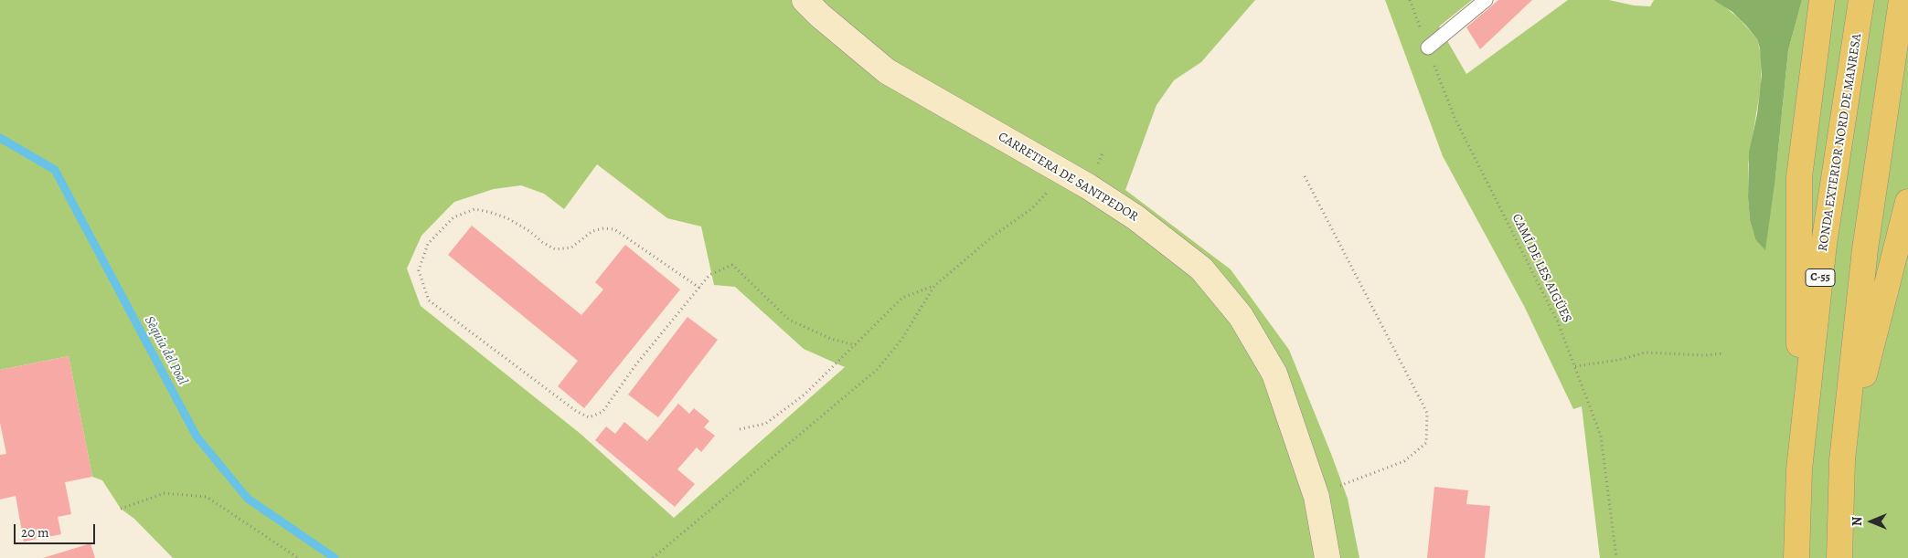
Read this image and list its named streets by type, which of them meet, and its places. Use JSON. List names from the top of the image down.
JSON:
{
  "streets": {
    "highway": ["RONDA EXTERIOR NORD DE MANRESA", "C-55"],
    "street": ["CARRETERA DE SANTPEDOR"],
    "path": ["CAMÍ DE LES AIGÜES"]
  },
  "water": ["Sèquia del Poal"],
  "scale_bar": "20 m",
  "north": "left"
}
